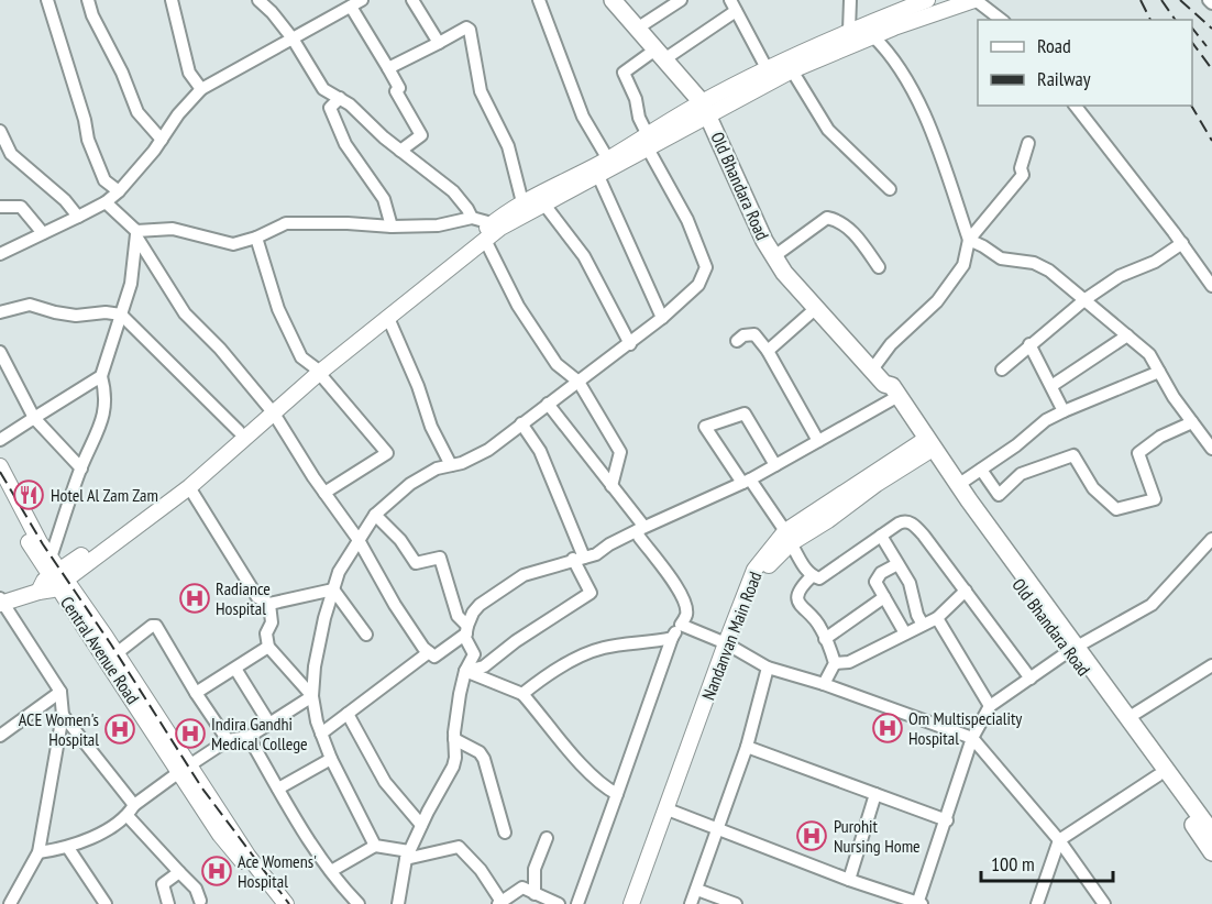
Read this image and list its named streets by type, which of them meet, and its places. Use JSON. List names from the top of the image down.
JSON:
{
  "streets": {
    "highway": ["Old Bhandara Road"],
    "main road": ["Nandanvan Main Road", "Central Avenue Road"]
  },
  "places": {
    "restaurant": ["Hotel Al Zam Zam"],
    "hospital": [
      "Radiance Hospital",
      "Om Multispeciality Hospital",
      "ACE Women's Hospital",
      "Indira Gandhi Medical College",
      "Purohit Nursing Home",
      "Ace Womens' Hospital"
    ]
  },
  "legend": ["Road", "Railway"],
  "scale_bar": "100 m"
}
